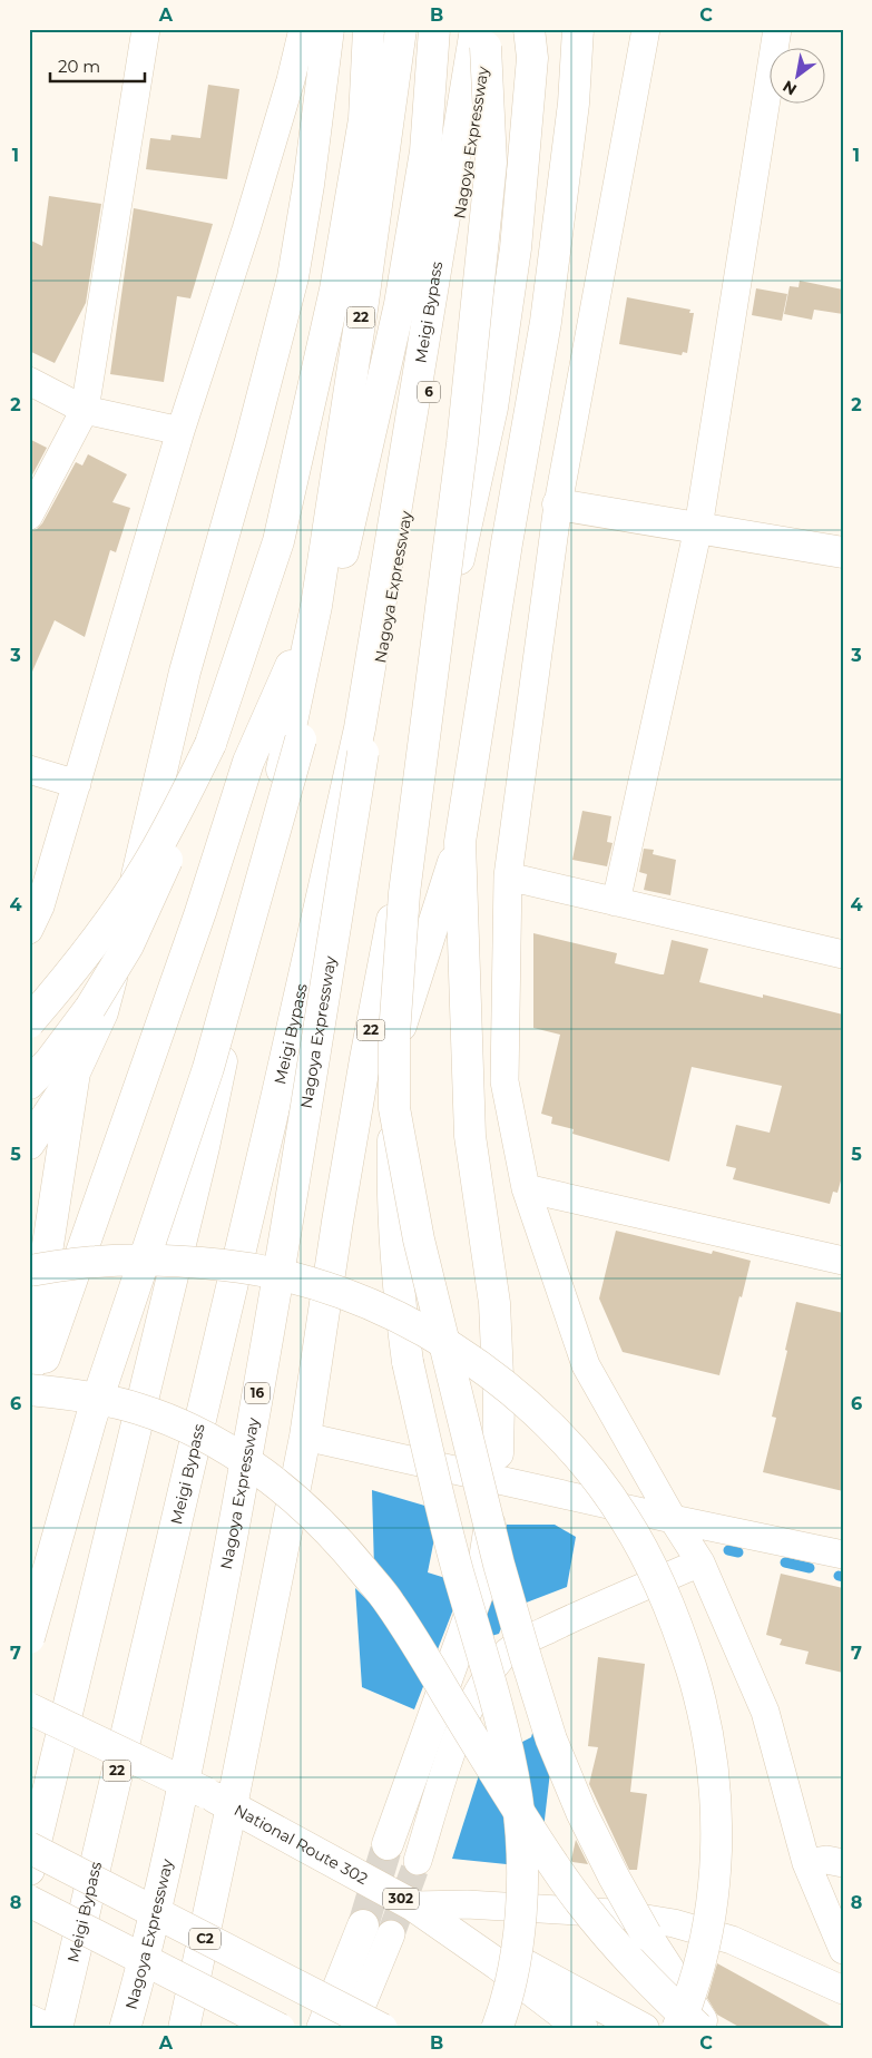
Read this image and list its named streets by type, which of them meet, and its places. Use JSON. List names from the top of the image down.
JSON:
{
  "streets": {
    "main road": [
      "Nagoya Expressway",
      "Meigi Bypass",
      "22",
      "6",
      "16",
      "National Route 302",
      "302",
      "C2"
    ]
  },
  "crossings": [
    ["Nagoya Expressway", "Meigi Bypass"],
    ["22", "National Route 302"]
  ],
  "scale_bar": "20 m",
  "north": "bottom left",
  "grid": {
    "columns": ["A", "B", "C"],
    "rows": [
      "1",
      "2",
      "3",
      "4",
      "5",
      "6",
      "7",
      "8"
    ]
  }
}
